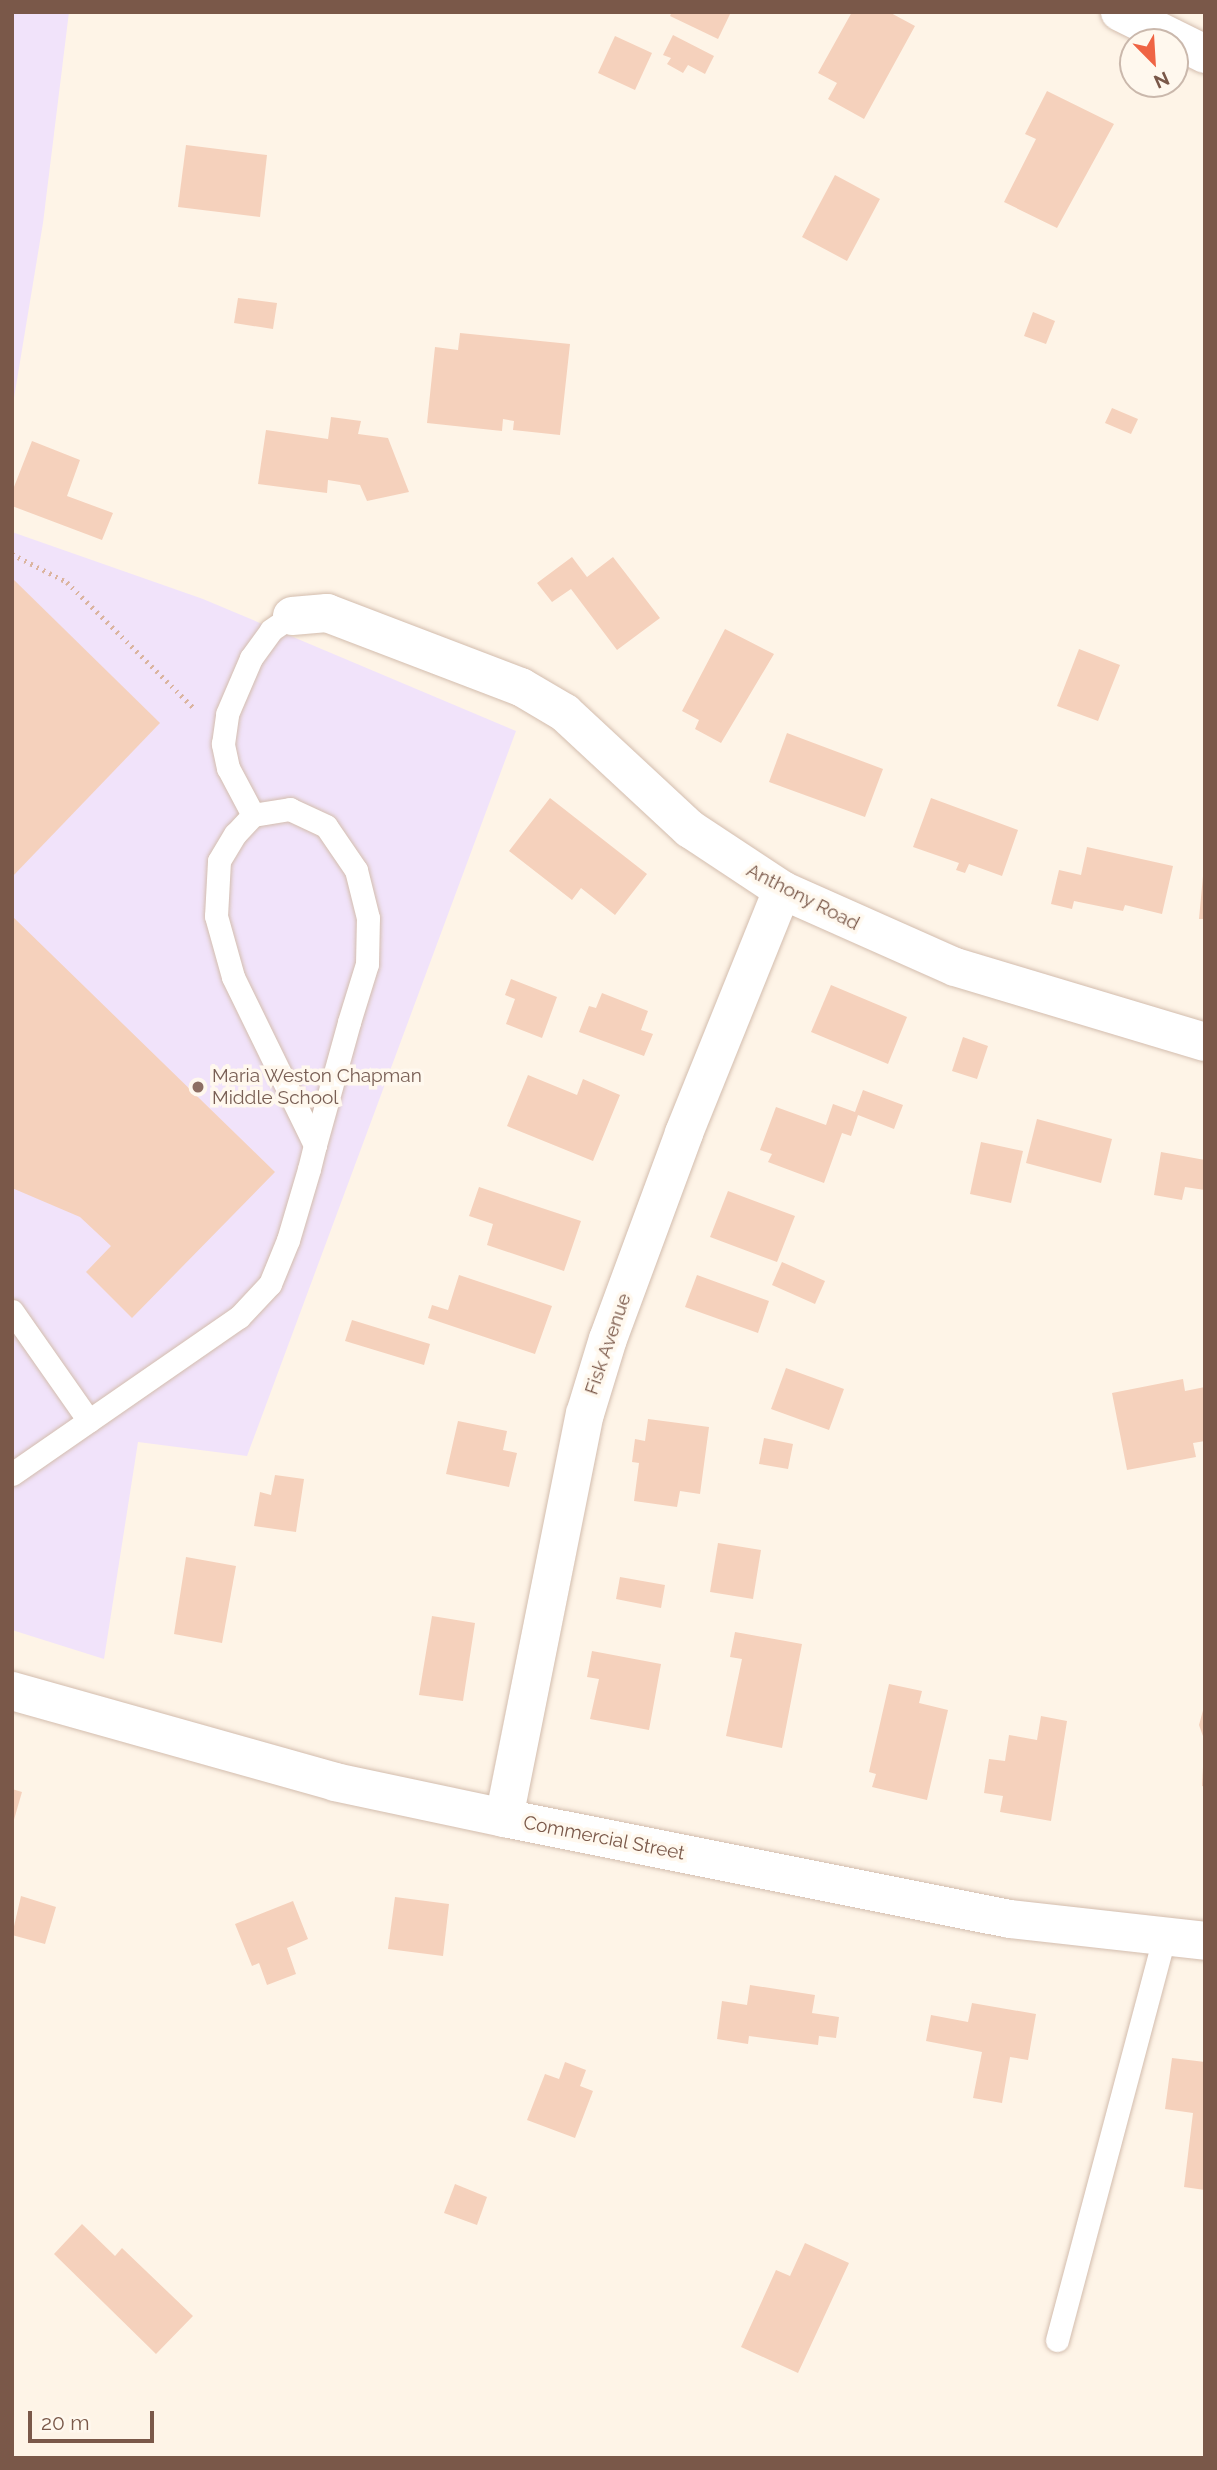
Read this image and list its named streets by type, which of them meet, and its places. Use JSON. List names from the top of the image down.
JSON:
{
  "streets": {
    "street": ["Anthony Road", "Fisk Avenue", "Commercial Street"]
  },
  "crossings": [
    ["Anthony Road", "Fisk Avenue"],
    ["Fisk Avenue", "Commercial Street"]
  ],
  "places": ["Maria Weston Chapman Middle School"],
  "scale_bar": "20 m",
  "north": "bottom right"
}
